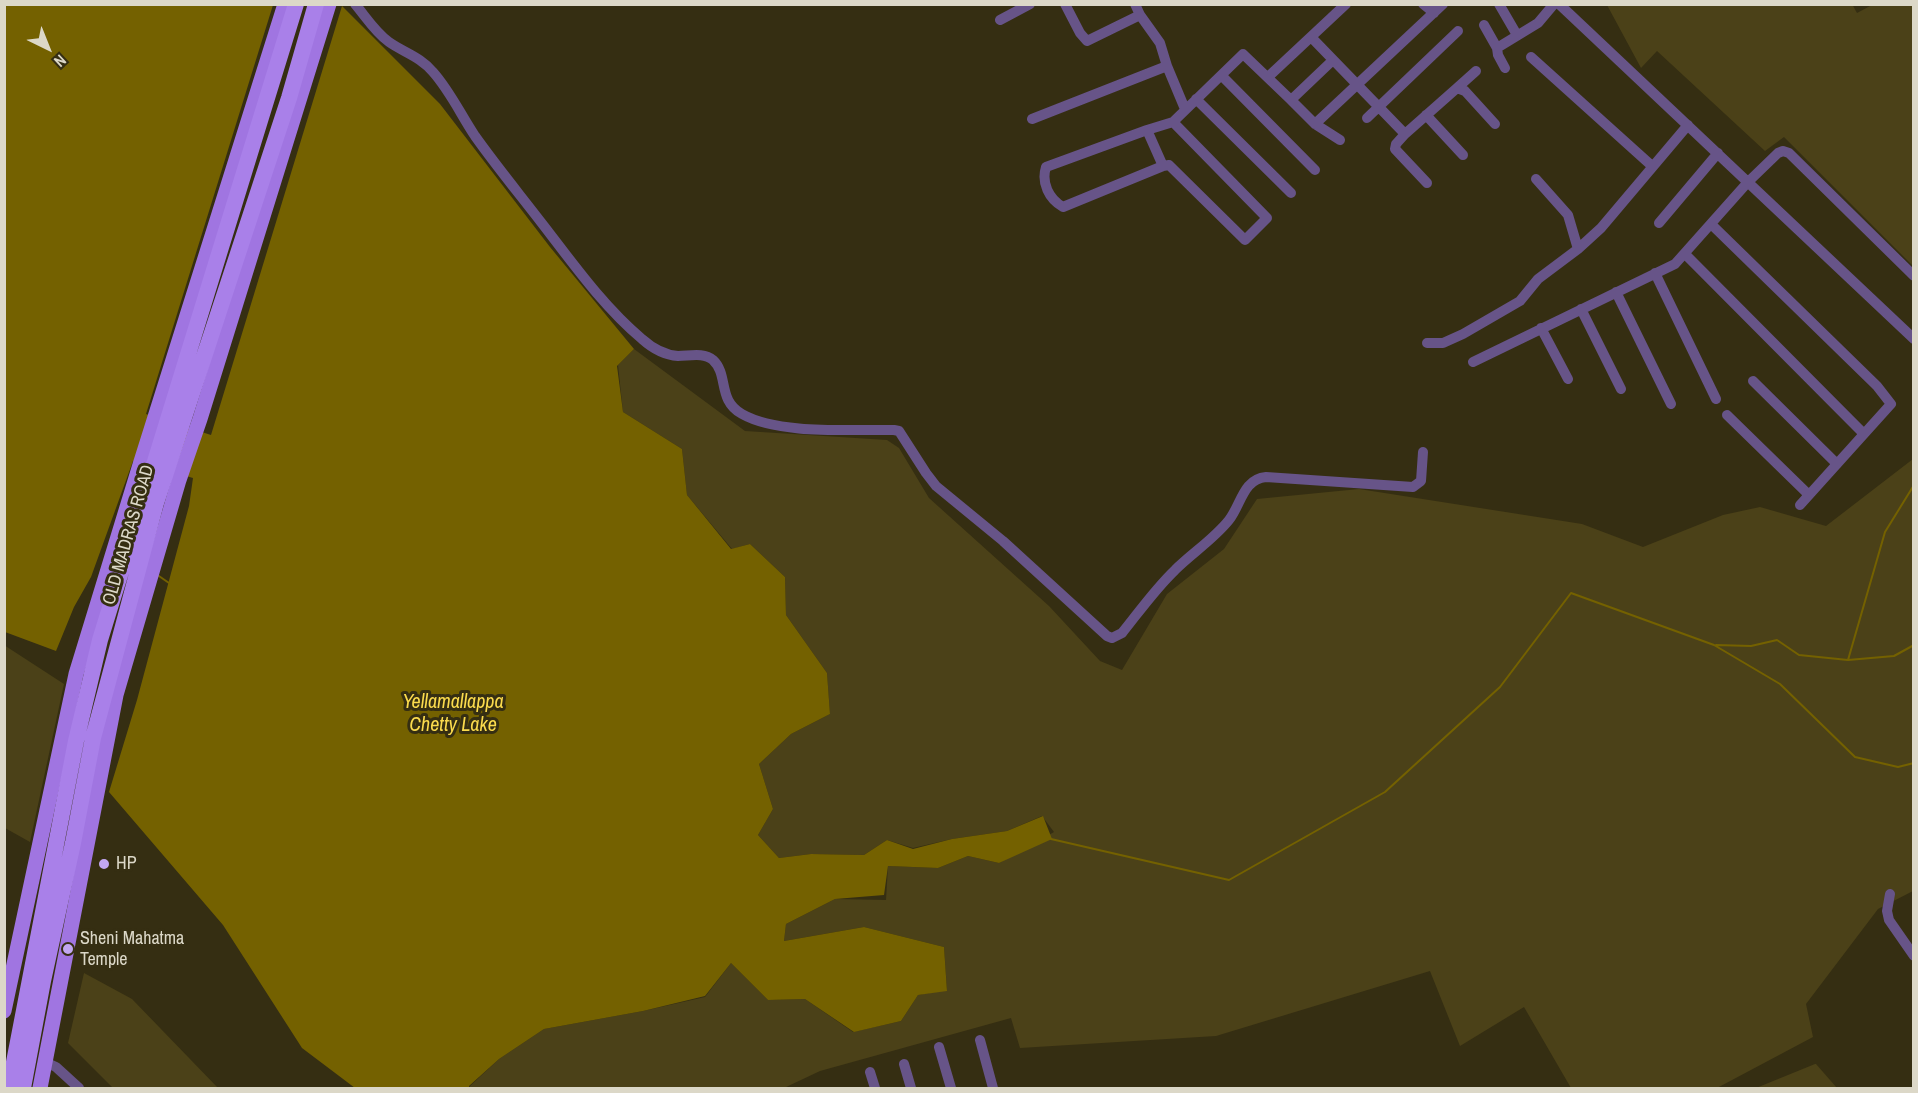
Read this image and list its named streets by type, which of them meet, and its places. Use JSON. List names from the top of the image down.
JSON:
{
  "streets": {
    "highway": ["OLD MADRAS ROAD"]
  },
  "water": ["Yellamallappa Chetty Lake"],
  "places": ["HP", "Sheni Mahatma Temple"],
  "north": "bottom right"
}
